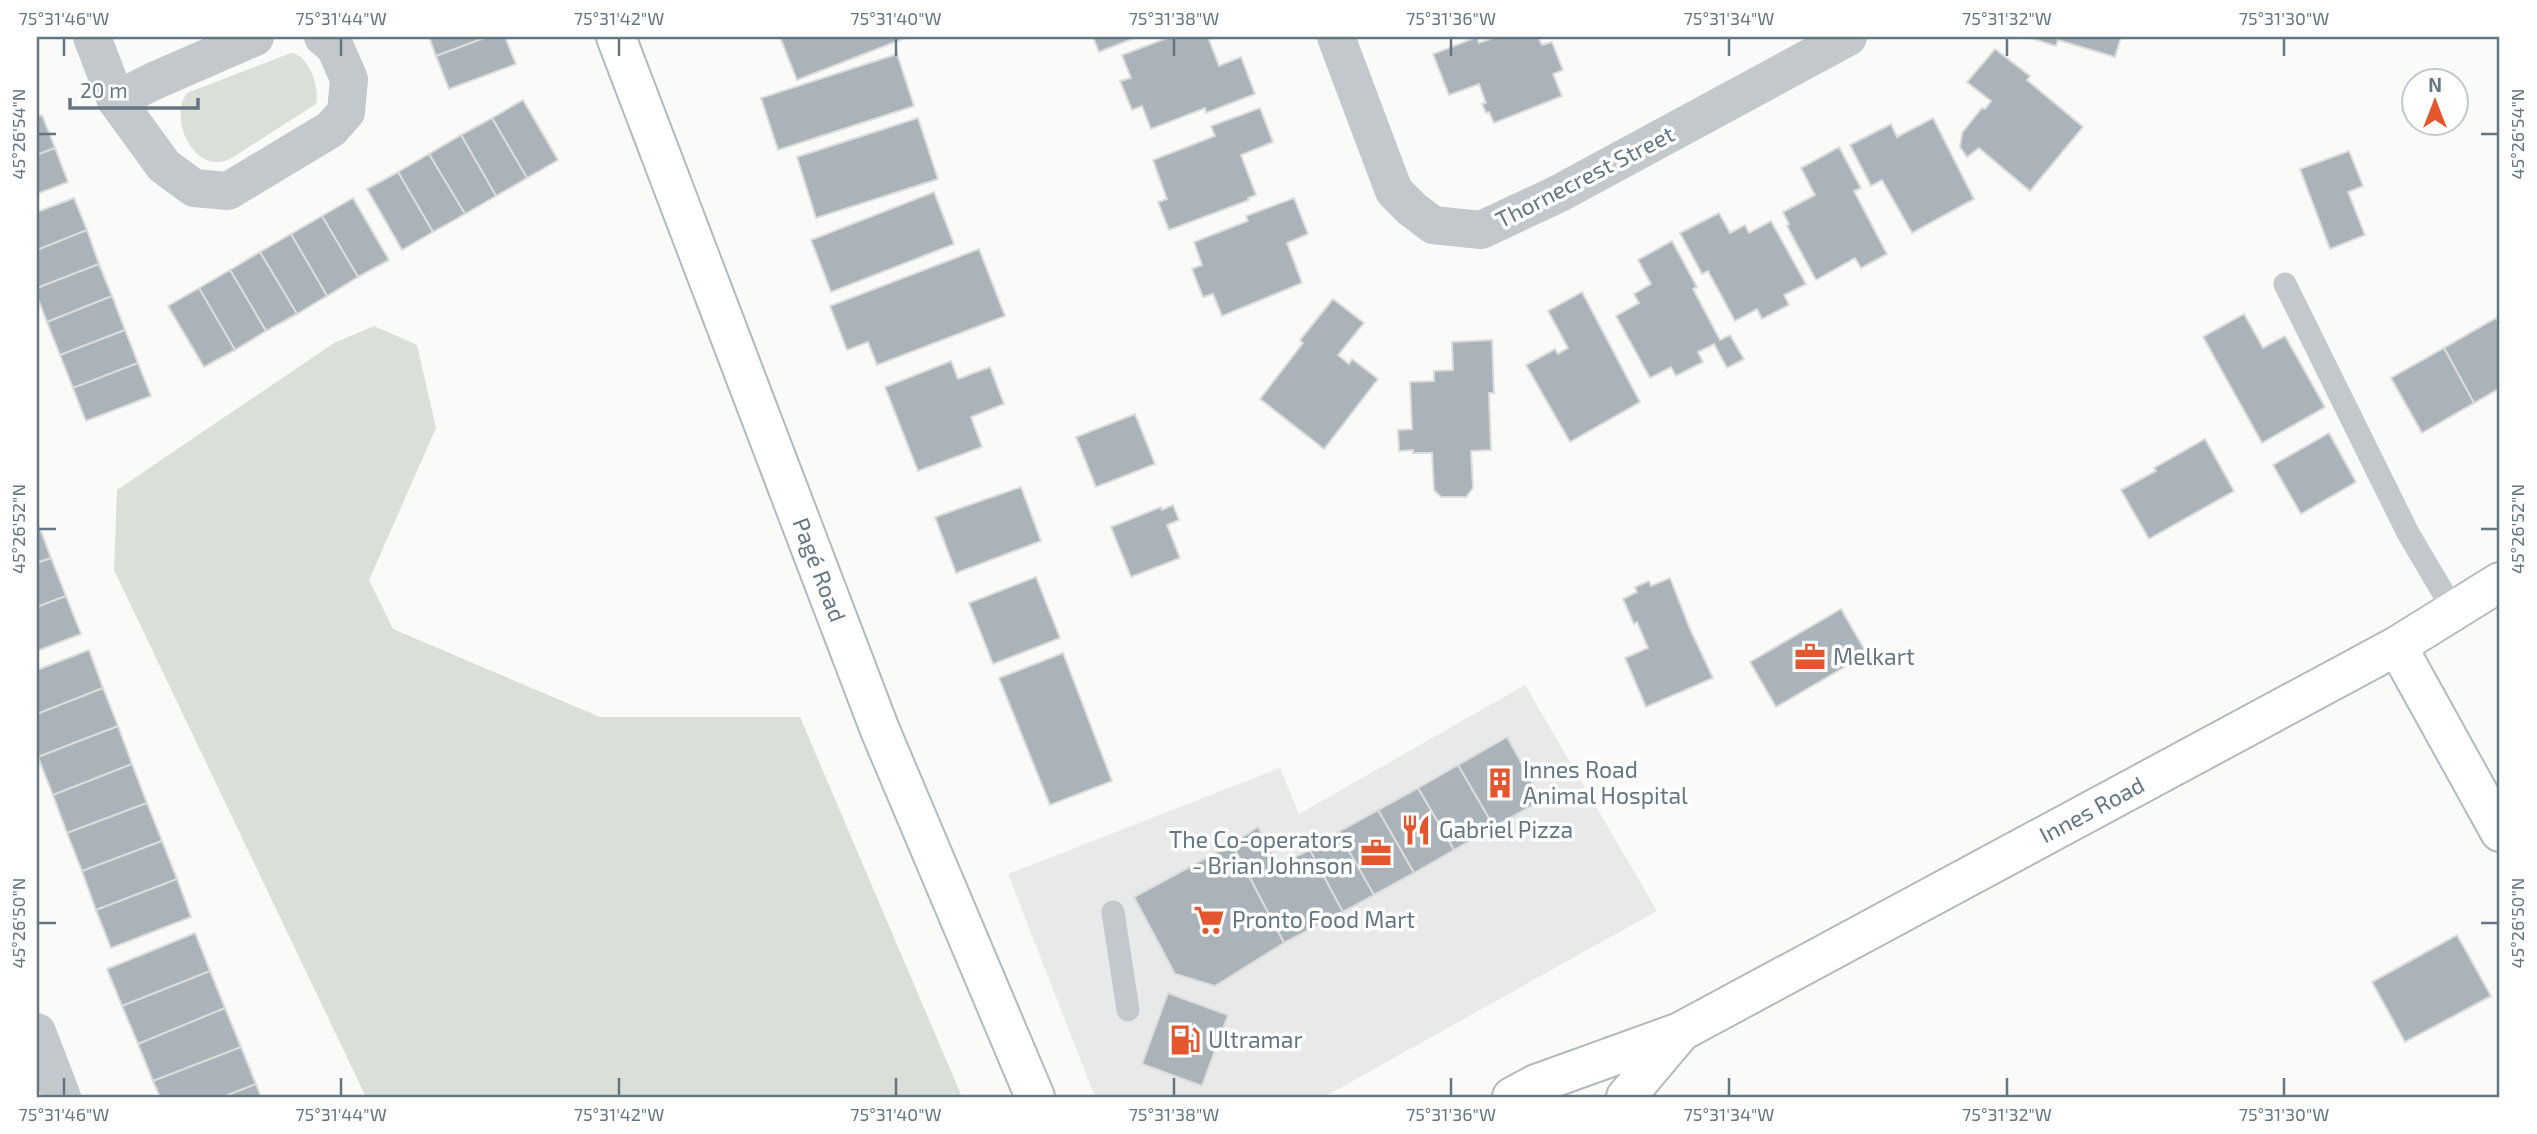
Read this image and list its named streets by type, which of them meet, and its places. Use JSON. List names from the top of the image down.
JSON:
{
  "streets": {
    "street": ["Thornecrest Street", "Pagé Road", "Innes Road"]
  },
  "places": {
    "office": ["Melkart", "The Co-operators - Brian Johnson"],
    "building": ["Innes Road Animal Hospital"],
    "restaurant": ["Gabriel Pizza"],
    "supermarket": ["Pronto Food Mart"],
    "fuel station": ["Ultramar"]
  },
  "scale_bar": "20 m",
  "north": "top",
  "coordinates": [
    "75°31'46\"W",
    "75°31'44\"W",
    "75°31'42\"W",
    "75°31'40\"W",
    "75°31'38\"W",
    "75°31'36\"W",
    "75°31'34\"W",
    "75°31'32\"W",
    "75°31'30\"W",
    "45°26'54\"N",
    "45°26'52\"N",
    "45°26'50\"N"
  ]
}
